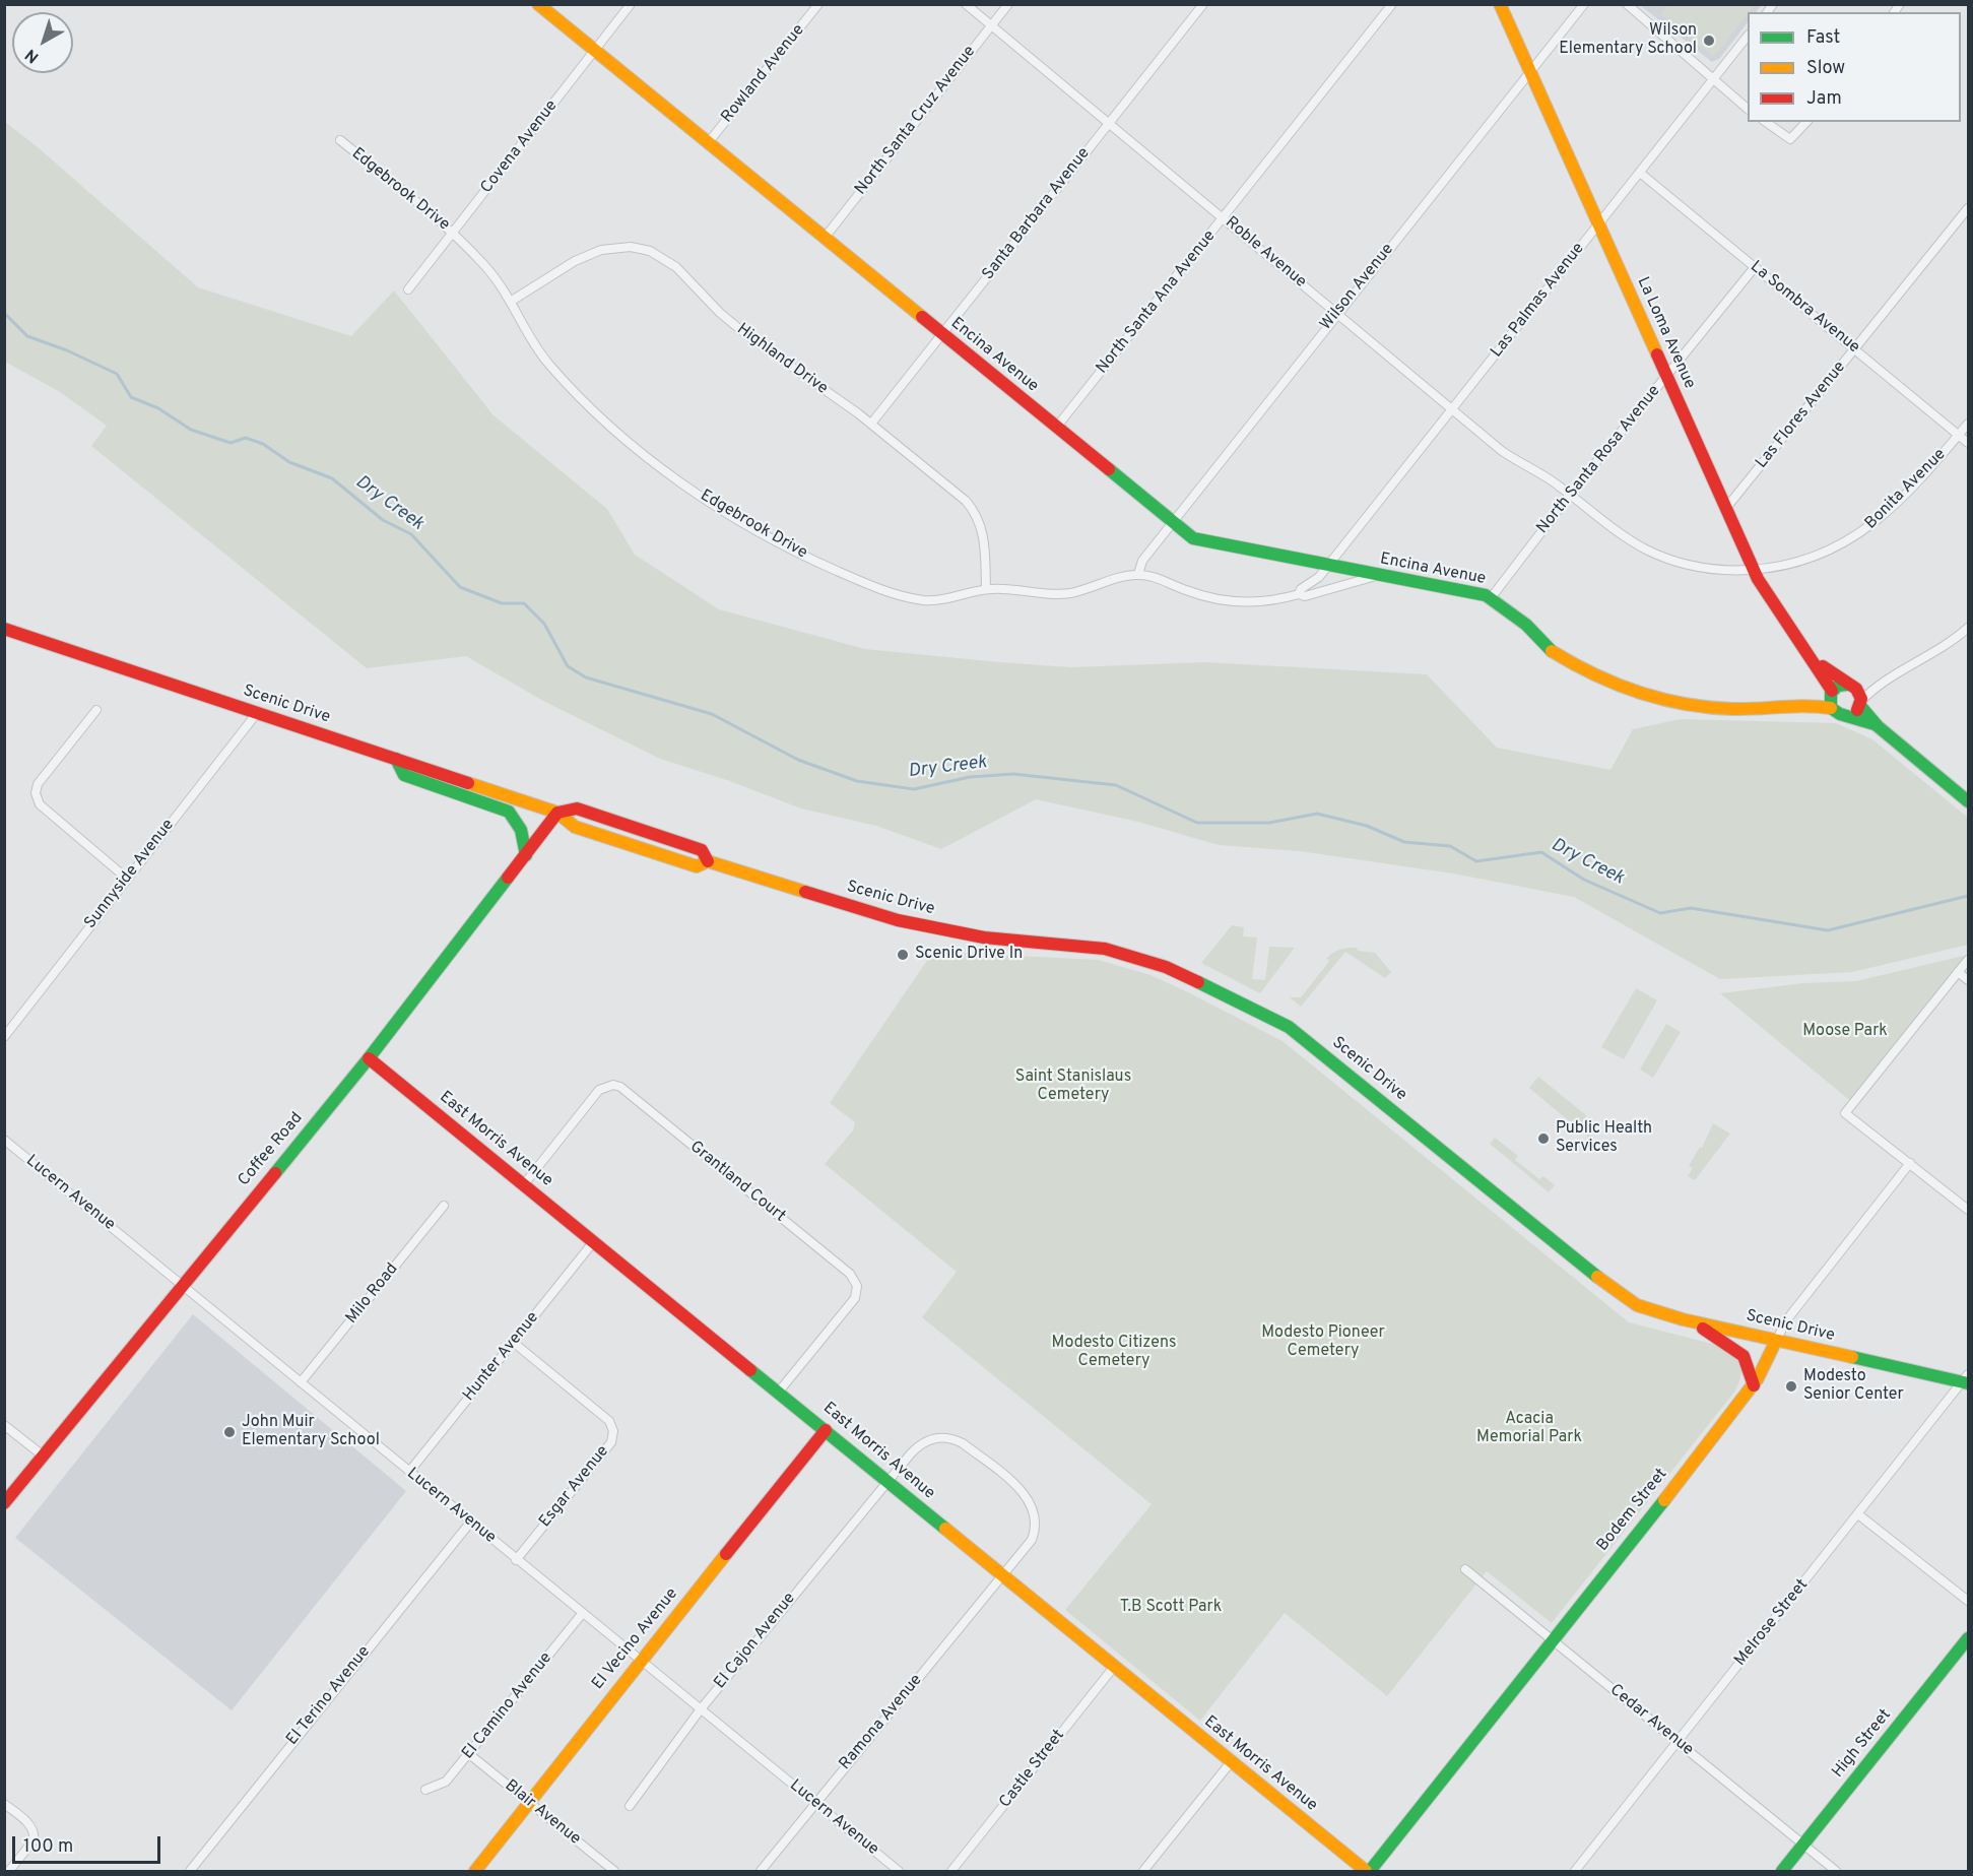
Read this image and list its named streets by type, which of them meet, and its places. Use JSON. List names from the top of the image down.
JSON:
{
  "streets": {
    "main road": [
      "La Loma Avenue",
      "Encina Avenue",
      "Scenic Drive",
      "East Morris Avenue",
      "Coffee Road",
      "Bodem Street",
      "El Vecino Avenue",
      "High Street"
    ],
    "street": [
      "Rowland Avenue",
      "North Santa Cruz Avenue",
      "Covena Avenue",
      "Edgebrook Drive",
      "Santa Barbara Avenue",
      "Roble Avenue",
      "Wilson Avenue",
      "Las Palmas Avenue",
      "North Santa Ana Avenue",
      "La Sombra Avenue",
      "Highland Drive",
      "Las Flores Avenue",
      "North Santa Rosa Avenue",
      "Bonita Avenue",
      "Sunnyside Avenue",
      "Grantland Court",
      "Lucern Avenue",
      "Milo Road",
      "Hunter Avenue",
      "Esgar Avenue",
      "Melrose Street",
      "El Cajon Avenue",
      "El Terino Avenue",
      "El Camino Avenue",
      "Cedar Avenue",
      "Ramona Avenue",
      "Castle Street",
      "Blair Avenue"
    ]
  },
  "crossings": [
    ["Rowland Avenue", "Encina Avenue"],
    ["North Santa Cruz Avenue", "Roble Avenue"],
    ["North Santa Cruz Avenue", "Encina Avenue"],
    ["Covena Avenue", "Edgebrook Drive"],
    ["Covena Avenue", "Encina Avenue"],
    ["Edgebrook Drive", "Wilson Avenue"],
    ["Edgebrook Drive", "Highland Drive"],
    ["Santa Barbara Avenue", "Roble Avenue"],
    ["Santa Barbara Avenue", "Encina Avenue"],
    ["Santa Barbara Avenue", "Highland Drive"],
    ["Roble Avenue", "Wilson Avenue"],
    ["Roble Avenue", "Las Palmas Avenue"],
    ["Roble Avenue", "North Santa Ana Avenue"],
    ["Roble Avenue", "North Santa Rosa Avenue"],
    ["Roble Avenue", "Bonita Avenue"],
    ["Wilson Avenue", "La Loma Avenue"],
    ["Wilson Avenue", "Encina Avenue"],
    ["Las Palmas Avenue", "La Sombra Avenue"],
    ["Las Palmas Avenue", "La Loma Avenue"],
    ["Las Palmas Avenue", "Encina Avenue"],
    ["North Santa Ana Avenue", "Encina Avenue"],
    ["La Sombra Avenue", "Las Flores Avenue"],
    ["La Sombra Avenue", "North Santa Rosa Avenue"],
    ["La Sombra Avenue", "Bonita Avenue"],
    ["La Loma Avenue", "Las Flores Avenue"],
    ["La Loma Avenue", "North Santa Rosa Avenue"],
    ["La Loma Avenue", "Bonita Avenue"],
    ["Encina Avenue", "North Santa Rosa Avenue"],
    ["North Santa Rosa Avenue", "Bonita Avenue"],
    ["Scenic Drive", "Sunnyside Avenue"],
    ["Scenic Drive", "Coffee Road"],
    ["Scenic Drive", "Bodem Street"],
    ["Scenic Drive", "Melrose Street"],
    ["East Morris Avenue", "Coffee Road"],
    ["East Morris Avenue", "Grantland Court"],
    ["East Morris Avenue", "Hunter Avenue"],
    ["East Morris Avenue", "Bodem Street"],
    ["East Morris Avenue", "El Vecino Avenue"],
    ["East Morris Avenue", "El Cajon Avenue"],
    ["East Morris Avenue", "Ramona Avenue"],
    ["East Morris Avenue", "Castle Street"],
    ["Coffee Road", "Lucern Avenue"],
    ["Lucern Avenue", "Milo Road"],
    ["Lucern Avenue", "Hunter Avenue"],
    ["Lucern Avenue", "Esgar Avenue"],
    ["Lucern Avenue", "El Vecino Avenue"],
    ["Lucern Avenue", "El Cajon Avenue"],
    ["Lucern Avenue", "El Terino Avenue"],
    ["Lucern Avenue", "El Camino Avenue"],
    ["Lucern Avenue", "Ramona Avenue"],
    ["Hunter Avenue", "Esgar Avenue"],
    ["Bodem Street", "Cedar Avenue"],
    ["Melrose Street", "Cedar Avenue"],
    ["El Vecino Avenue", "Blair Avenue"],
    ["El Cajon Avenue", "Ramona Avenue"],
    ["El Camino Avenue", "Blair Avenue"],
    ["Cedar Avenue", "High Street"]
  ],
  "water": ["Dry Creek"],
  "parks": [
    "Moose Park",
    "Saint Stanislaus Cemetery",
    "Modesto Pioneer Cemetery",
    "Modesto Citizens Cemetery",
    "Acacia Memorial Park",
    "T.B Scott Park"
  ],
  "places": [
    "Wilson Elementary School",
    "Scenic Drive In",
    "Public Health Services",
    "Modesto Senior Center",
    "John Muir Elementary School"
  ],
  "legend": ["Fast", "Slow", "Jam"],
  "scale_bar": "100 m",
  "north": "bottom left"
}
